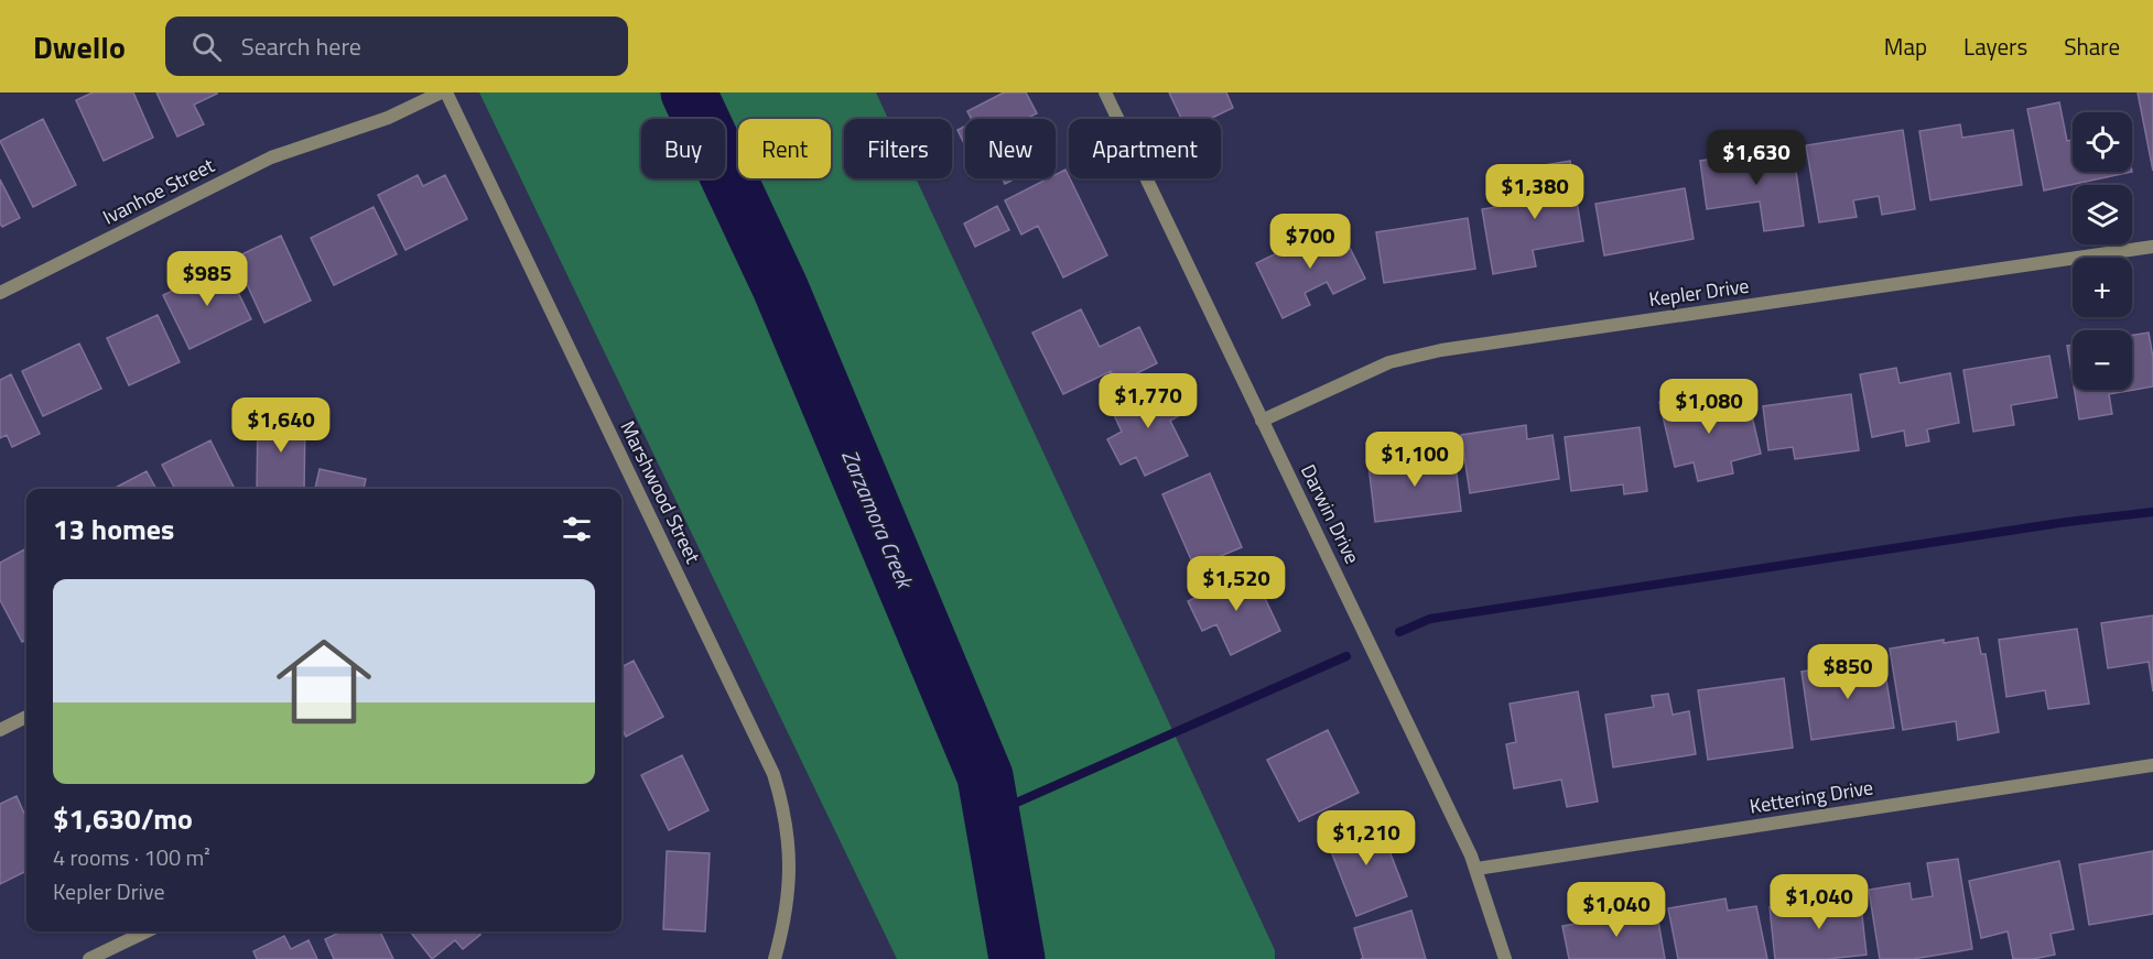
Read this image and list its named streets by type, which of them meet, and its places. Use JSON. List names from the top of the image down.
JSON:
{
  "streets": {
    "street": [
      "Ivanhoe Street",
      "Kepler Drive",
      "Marshwood Street",
      "Darwin Drive",
      "Kettering Drive"
    ]
  },
  "crossings": [
    ["Kepler Drive", "Darwin Drive"],
    ["Darwin Drive", "Kettering Drive"]
  ],
  "water": ["Zarzamora Creek"],
  "page": {
    "header": "Dwello",
    "search": "Search here",
    "nav": ["Map", "Layers", "Share"],
    "map_buttons": ["+", "−"],
    "chip": [
      "Buy",
      "Rent",
      "Filters",
      "New",
      "Apartment"
    ],
    "price": [
      "$1,630",
      "$1,380",
      "$700",
      "$985",
      "$1,770",
      "$1,080",
      "$1,640",
      "$1,100",
      "$1,520",
      "$850",
      "$1,210",
      "$1,040",
      "$1,040"
    ],
    "heading": "13 homes",
    "list": [
      {
        "name": "$1,630/mo",
        "note": "4 rooms · 100 m² · Kepler Drive"
      }
    ]
  }
}
